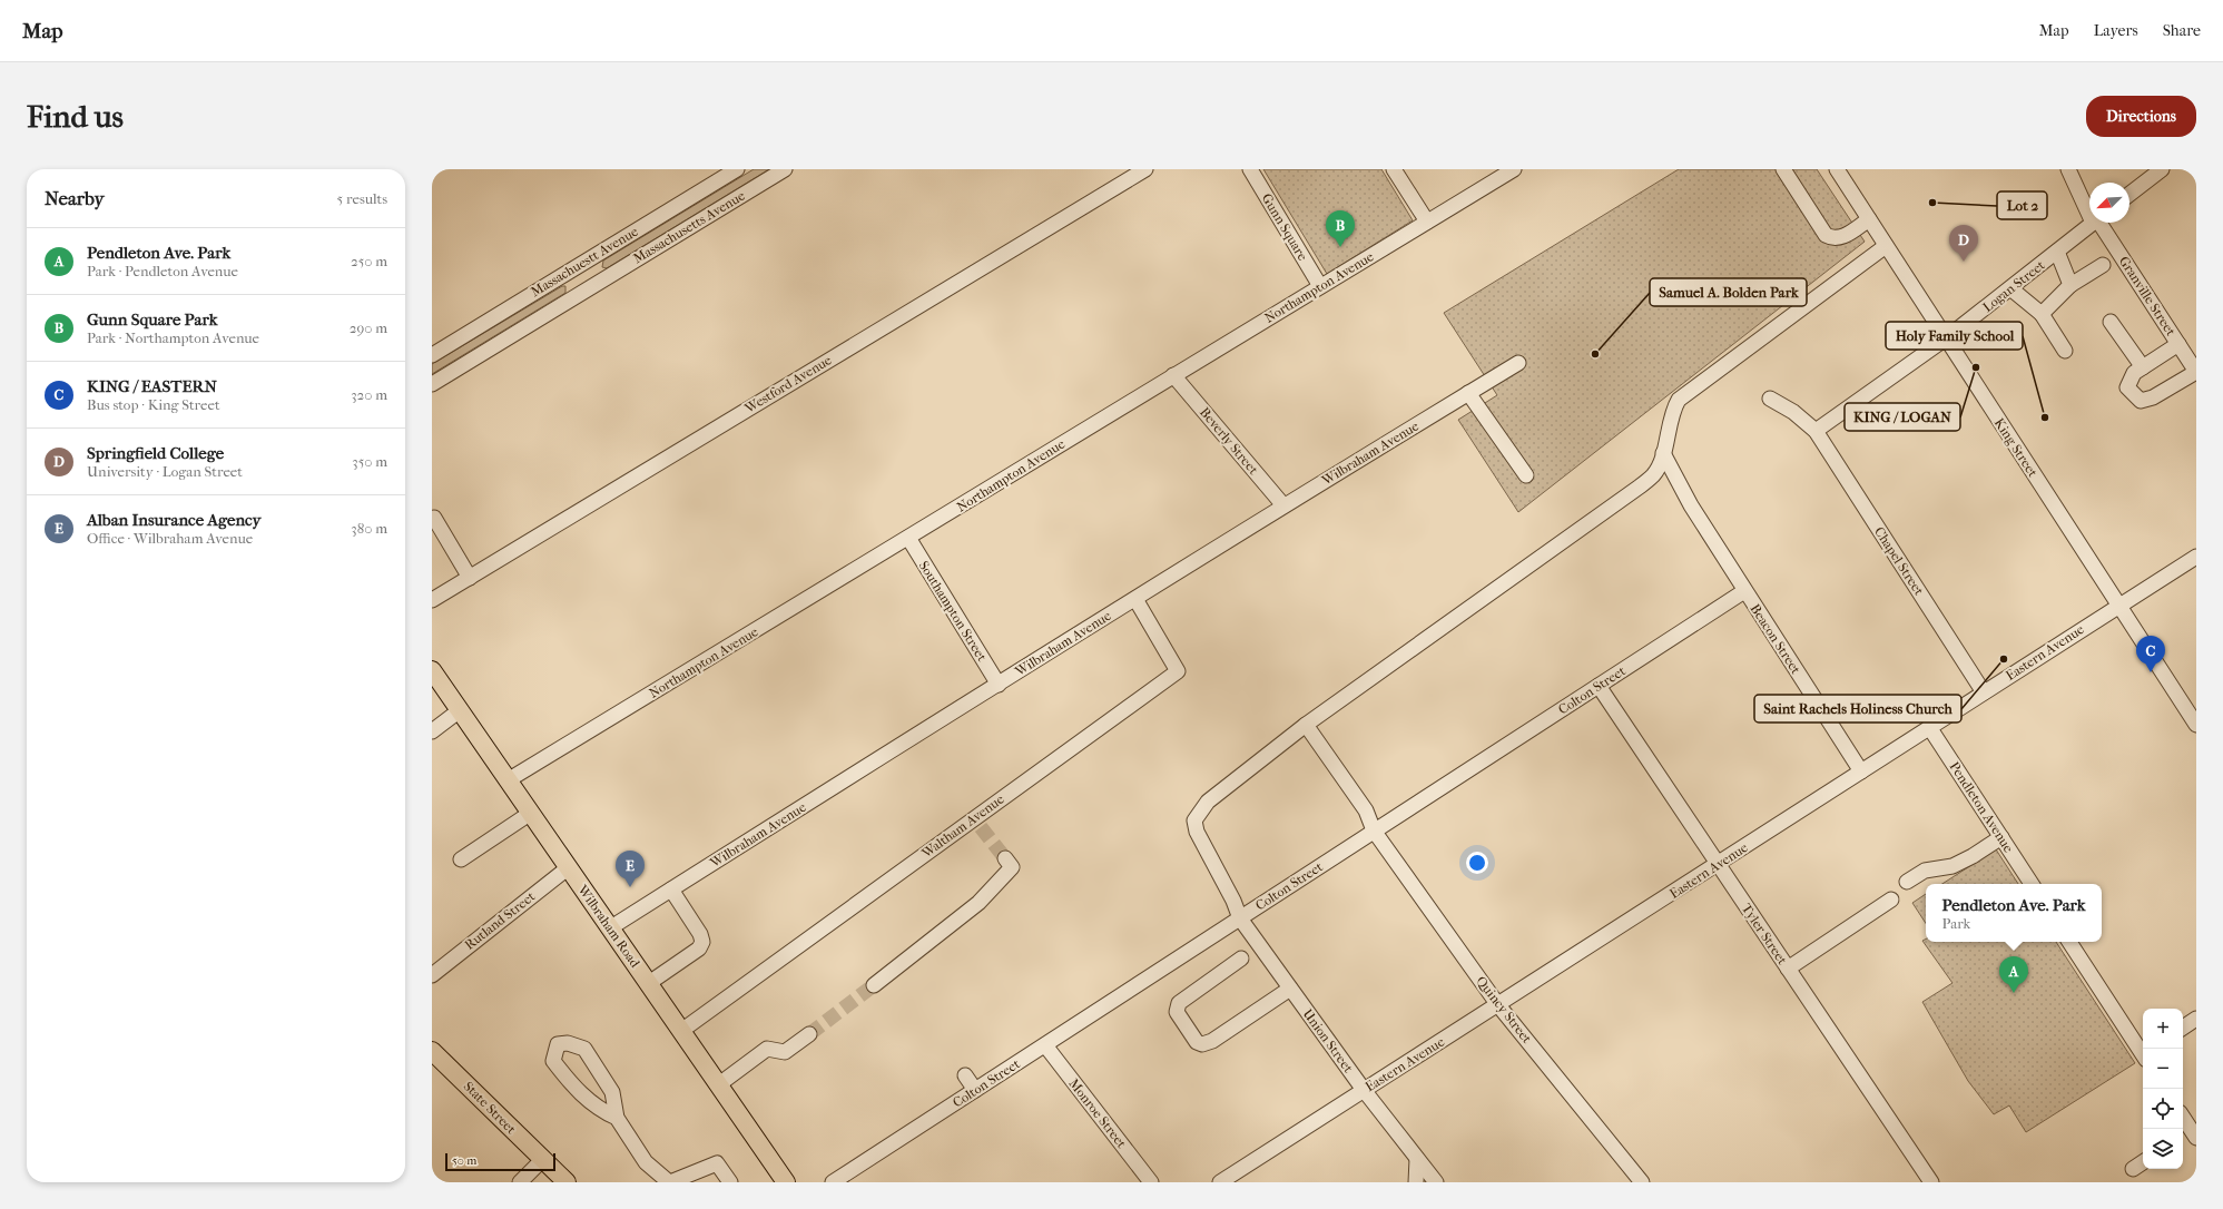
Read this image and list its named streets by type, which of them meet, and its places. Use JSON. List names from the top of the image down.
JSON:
{
  "streets": {
    "main road": ["Wilbraham Road", "State Street"],
    "street": [
      "Massachusetts Avenue",
      "Gunn Square",
      "Massachuestt Avenue",
      "Logan Street",
      "Northampton Avenue",
      "Granville Street",
      "Westford Avenue",
      "Beverly Street",
      "King Street",
      "Wilbraham Avenue",
      "Chapel Street",
      "Southampton Street",
      "Beacon Street",
      "Eastern Avenue",
      "Colton Street",
      "Pendleton Avenue",
      "Waltham Avenue",
      "Rutland Street",
      "Tyler Street",
      "Quincy Street",
      "Union Street",
      "Monroe Street"
    ]
  },
  "crossings": [
    ["Gunn Square", "Northampton Avenue"],
    ["Logan Street", "King Street"],
    ["Logan Street", "Chapel Street"],
    ["Northampton Avenue", "Beverly Street"],
    ["Northampton Avenue", "Southampton Street"],
    ["Northampton Avenue", "Wilbraham Road"],
    ["Beverly Street", "Wilbraham Avenue"],
    ["King Street", "Eastern Avenue"],
    ["Wilbraham Avenue", "Southampton Street"],
    ["Wilbraham Avenue", "Waltham Avenue"],
    ["Wilbraham Avenue", "Wilbraham Road"],
    ["Chapel Street", "Eastern Avenue"],
    ["Beacon Street", "Eastern Avenue"],
    ["Beacon Street", "Colton Street"],
    ["Eastern Avenue", "Pendleton Avenue"],
    ["Eastern Avenue", "Tyler Street"],
    ["Eastern Avenue", "Quincy Street"],
    ["Eastern Avenue", "Union Street"],
    ["Colton Street", "Tyler Street"],
    ["Colton Street", "Quincy Street"],
    ["Colton Street", "Union Street"],
    ["Colton Street", "Monroe Street"],
    ["Waltham Avenue", "Wilbraham Road"],
    ["Rutland Street", "Wilbraham Road"],
    ["Quincy Street", "Union Street"]
  ],
  "places": [
    "Lot 2",
    "Samuel A. Bolden Park",
    "KING / LOGAN",
    "Holy Family School",
    "Saint Rachels Holiness Church"
  ],
  "scale_bar": "50 m",
  "north": "bottom left",
  "page": {
    "header": "Map",
    "nav": ["Map", "Layers", "Share"],
    "buttons": "Directions",
    "title": "Find us",
    "heading": ["Nearby", "5 results"],
    "pins": [
      "B",
      "D",
      "C",
      "E",
      "A"
    ],
    "list": [
      {
        "mark": "A",
        "name": "Pendleton Ave. Park",
        "note": "Park · Pendleton Avenue",
        "value": "250 m"
      },
      {
        "mark": "B",
        "name": "Gunn Square Park",
        "note": "Park · Northampton Avenue",
        "value": "290 m"
      },
      {
        "mark": "C",
        "name": "KING / EASTERN",
        "note": "Bus stop · King Street",
        "value": "320 m"
      },
      {
        "mark": "D",
        "name": "Springfield College",
        "note": "University · Logan Street",
        "value": "350 m"
      },
      {
        "mark": "E",
        "name": "Alban Insurance Agency",
        "note": "Office · Wilbraham Avenue",
        "value": "380 m"
      }
    ],
    "popup": ["Pendleton Ave. Park", "Park"],
    "map_buttons": ["+", "−"],
    "scale": "50 m"
  }
}
